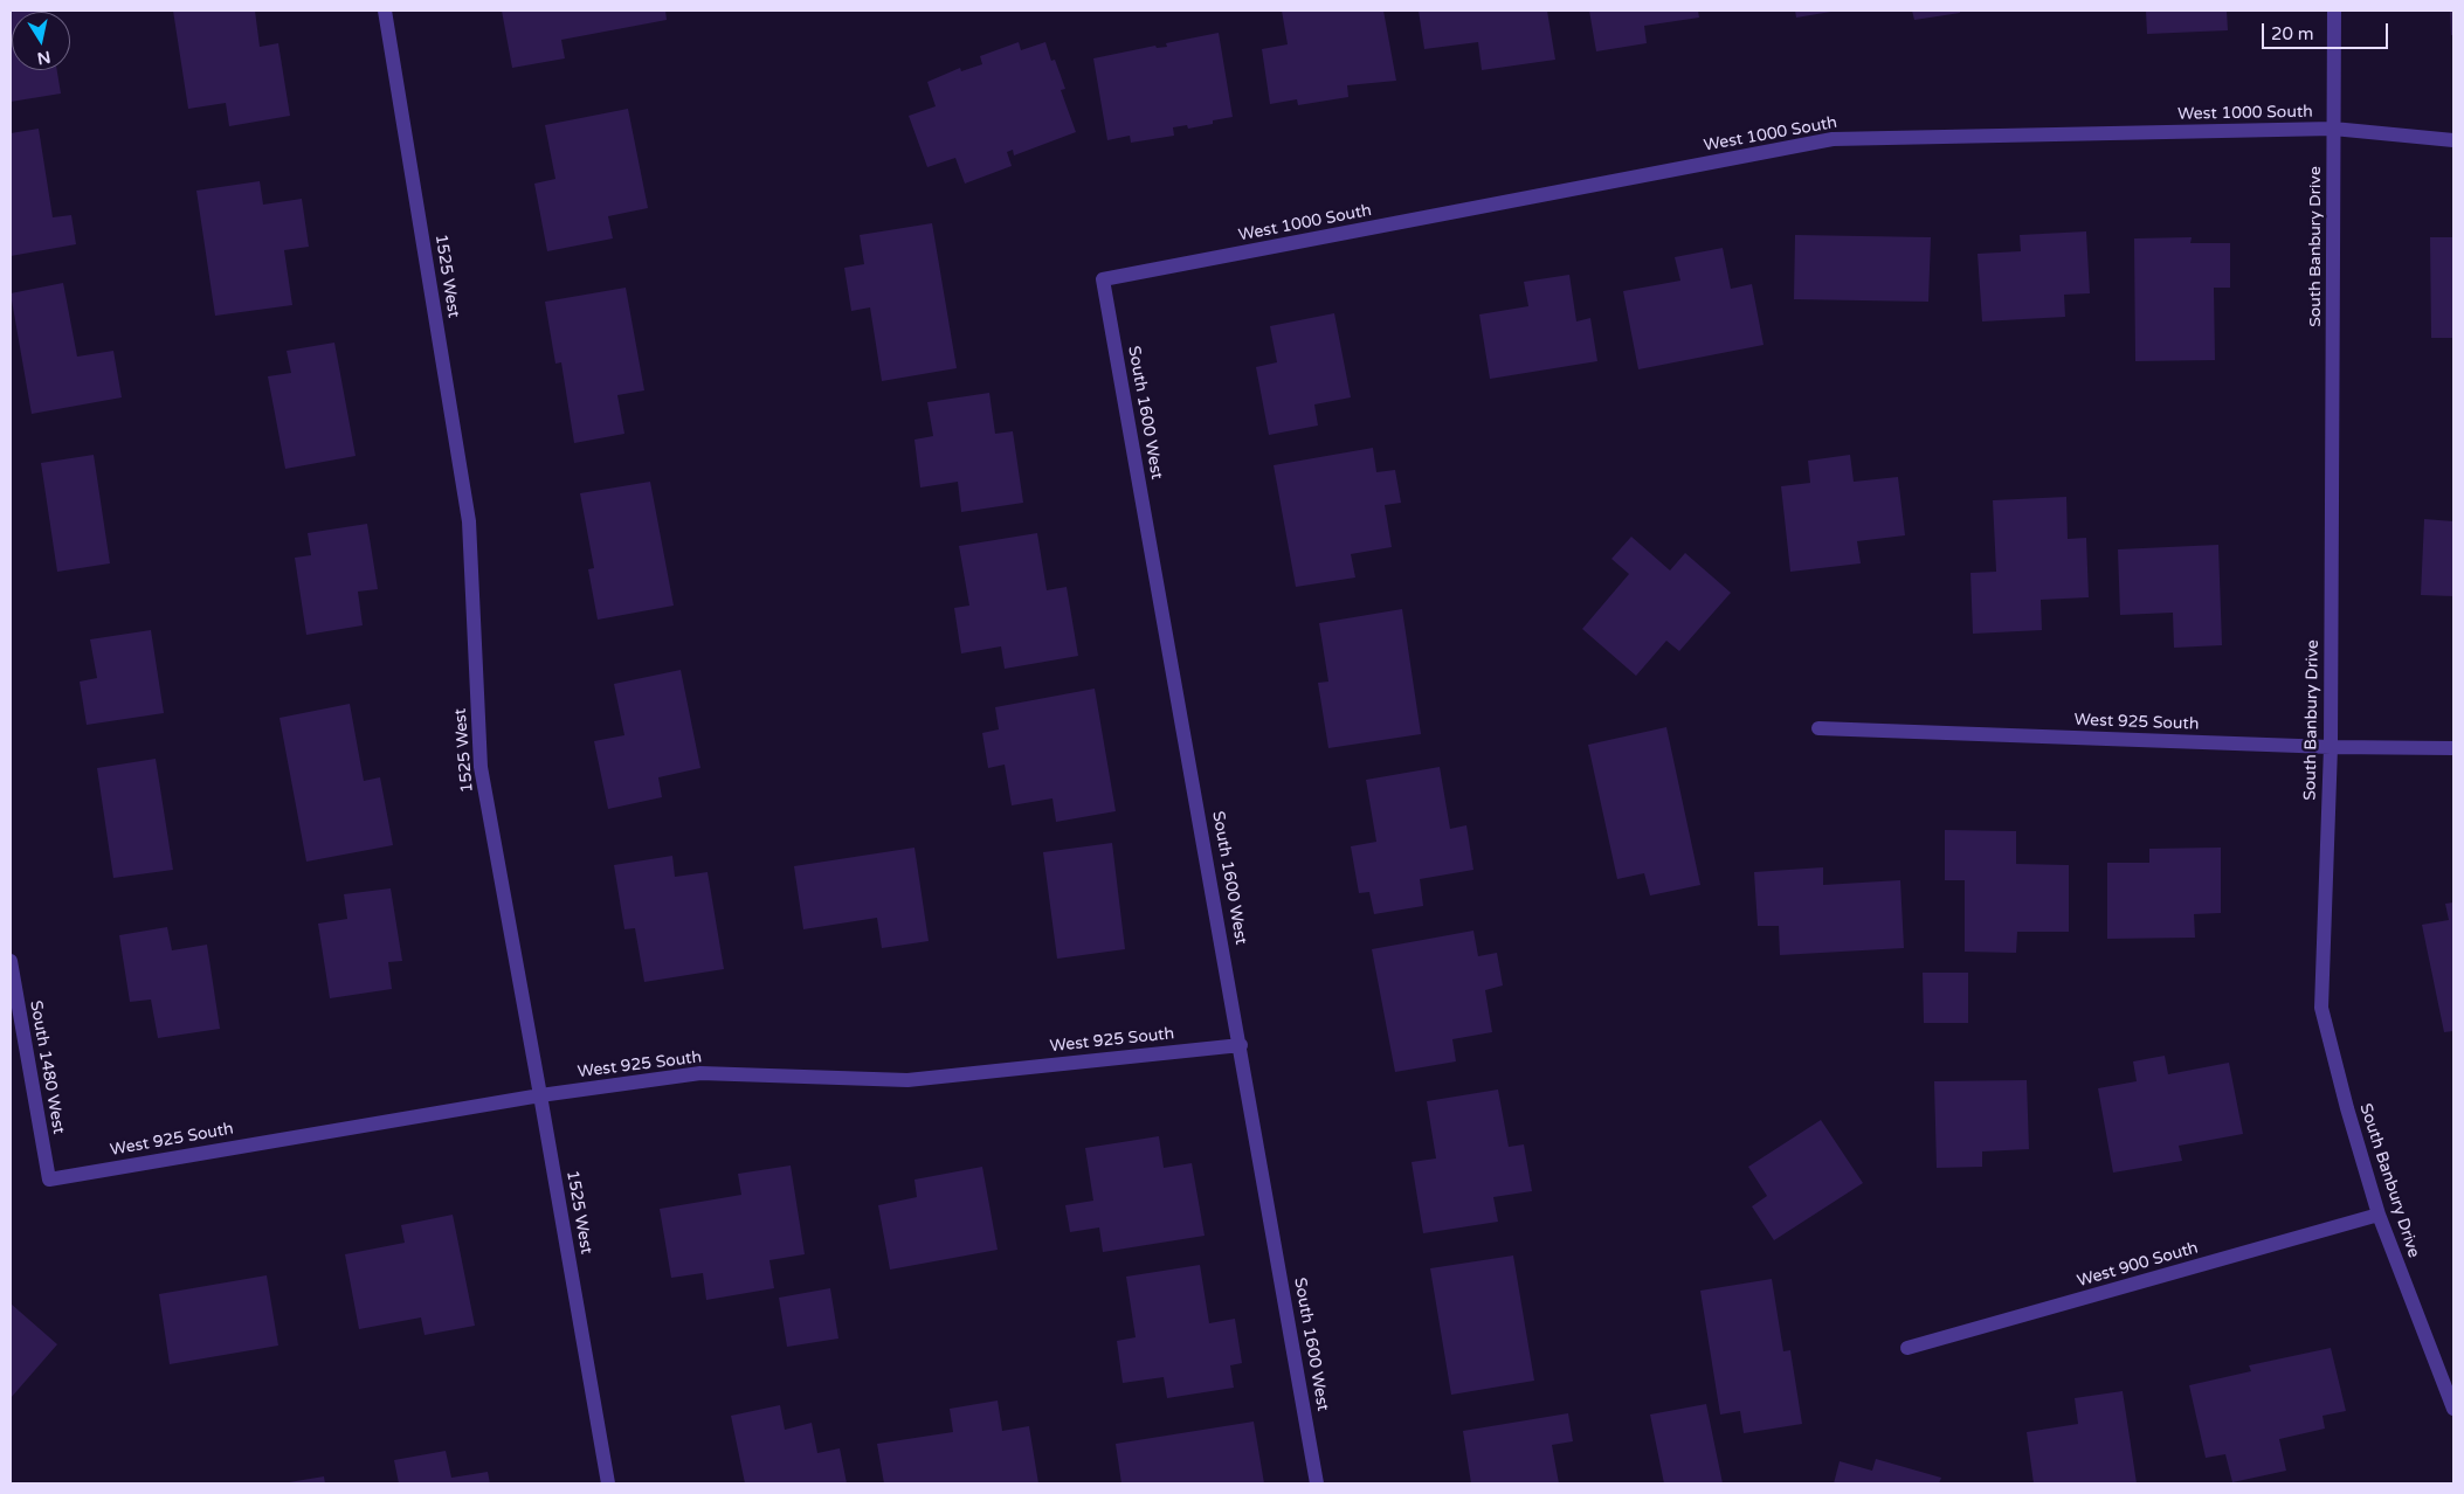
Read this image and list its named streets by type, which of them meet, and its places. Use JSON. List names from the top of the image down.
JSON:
{
  "streets": {
    "street": [
      "West 1000 South",
      "South Banbury Drive",
      "1525 West",
      "South 1600 West",
      "West 925 South",
      "South 1480 West",
      "West 900 South"
    ]
  },
  "crossings": [
    ["West 1000 South", "South Banbury Drive"],
    ["West 1000 South", "South 1600 West"],
    ["South Banbury Drive", "West 925 South"],
    ["South Banbury Drive", "West 900 South"],
    ["1525 West", "West 925 South"],
    ["South 1600 West", "West 925 South"],
    ["West 925 South", "South 1480 West"]
  ],
  "scale_bar": "20 m",
  "north": "bottom"
}
